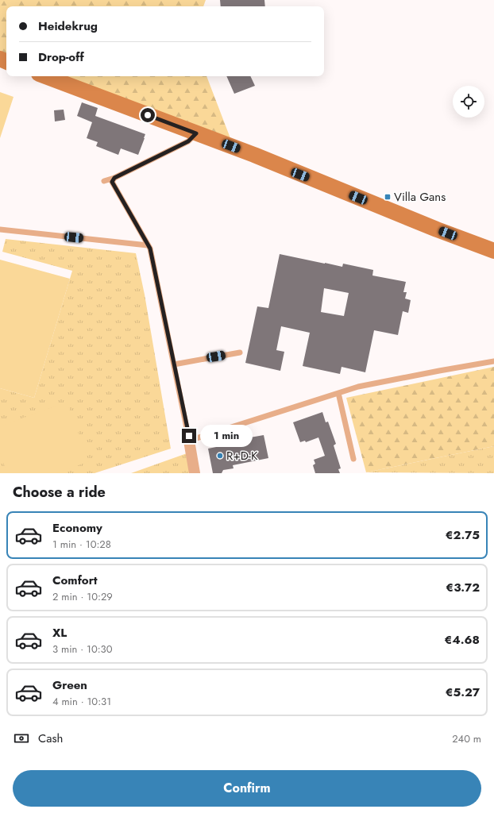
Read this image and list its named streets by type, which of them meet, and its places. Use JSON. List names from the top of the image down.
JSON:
{
  "places": {
    "transit": ["Villa Gans"],
    "other": ["R+D-K"]
  },
  "page": {
    "banner": ["Heidekrug", "Drop-off"],
    "bubble": "1 min",
    "heading": "Choose a ride",
    "list": [
      {
        "name": "Economy",
        "note": "1 min · 10:28",
        "value": "€2.75"
      },
      {
        "name": "Comfort",
        "note": "2 min · 10:29",
        "value": "€3.72"
      },
      {
        "name": "XL",
        "note": "3 min · 10:30",
        "value": "€4.68"
      },
      {
        "name": "Green",
        "note": "4 min · 10:31",
        "value": "€5.27"
      }
    ],
    "pay": ["Cash", "240 m"],
    "buttons": "Confirm"
  }
}
